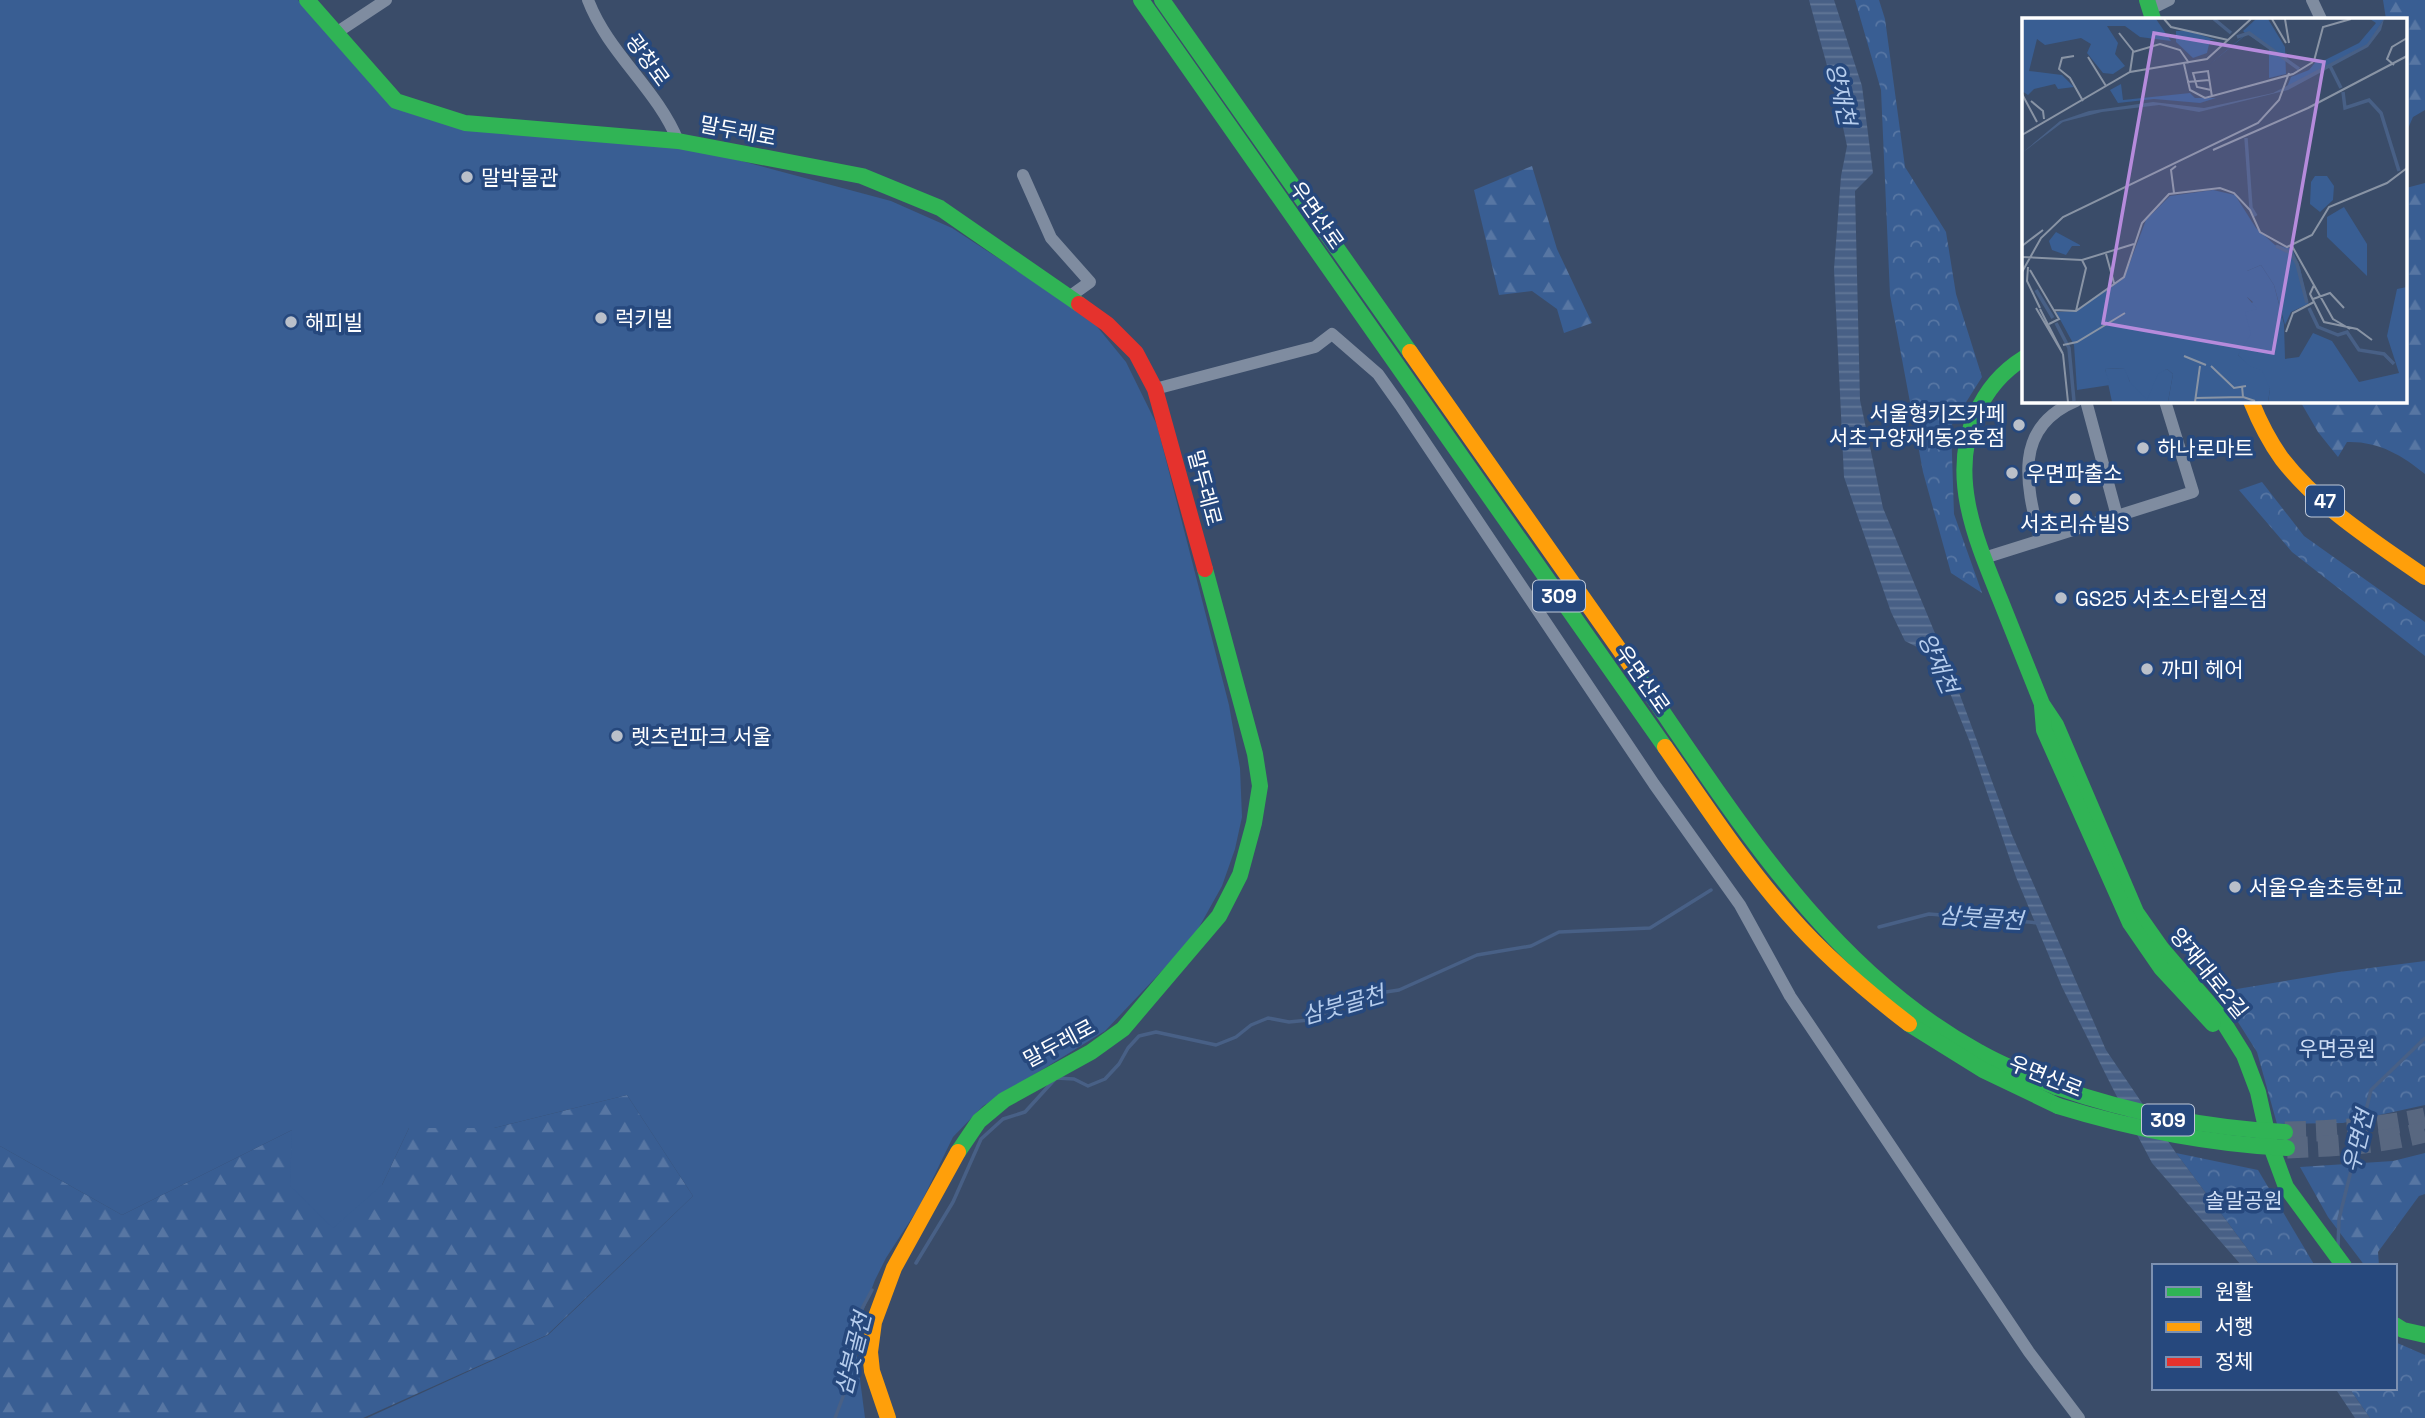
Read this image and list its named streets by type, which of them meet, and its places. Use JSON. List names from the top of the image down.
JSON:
{
  "streets": {
    "main road": [
      "말두레로",
      "우면산로",
      "47",
      "309",
      "양재대로2길"
    ],
    "street": ["광창로"]
  },
  "crossings": [
    ["광창로", "말두레로"]
  ],
  "water": ["양재천", "삼붓골천", "우면천"],
  "parks": ["우면공원", "솔말공원"],
  "places": [
    "말박물관",
    "럭키빌",
    "해피빌",
    "서울형키즈카페 서초구양재1동2호점",
    "하나로마트",
    "우면파출소",
    "서초리슈빌S",
    "GS25 서초스타힐스점",
    "까미 헤어",
    "렛츠런파크 서울",
    "서울우솔초등학교"
  ],
  "legend": ["원활", "서행", "정체"]
}
